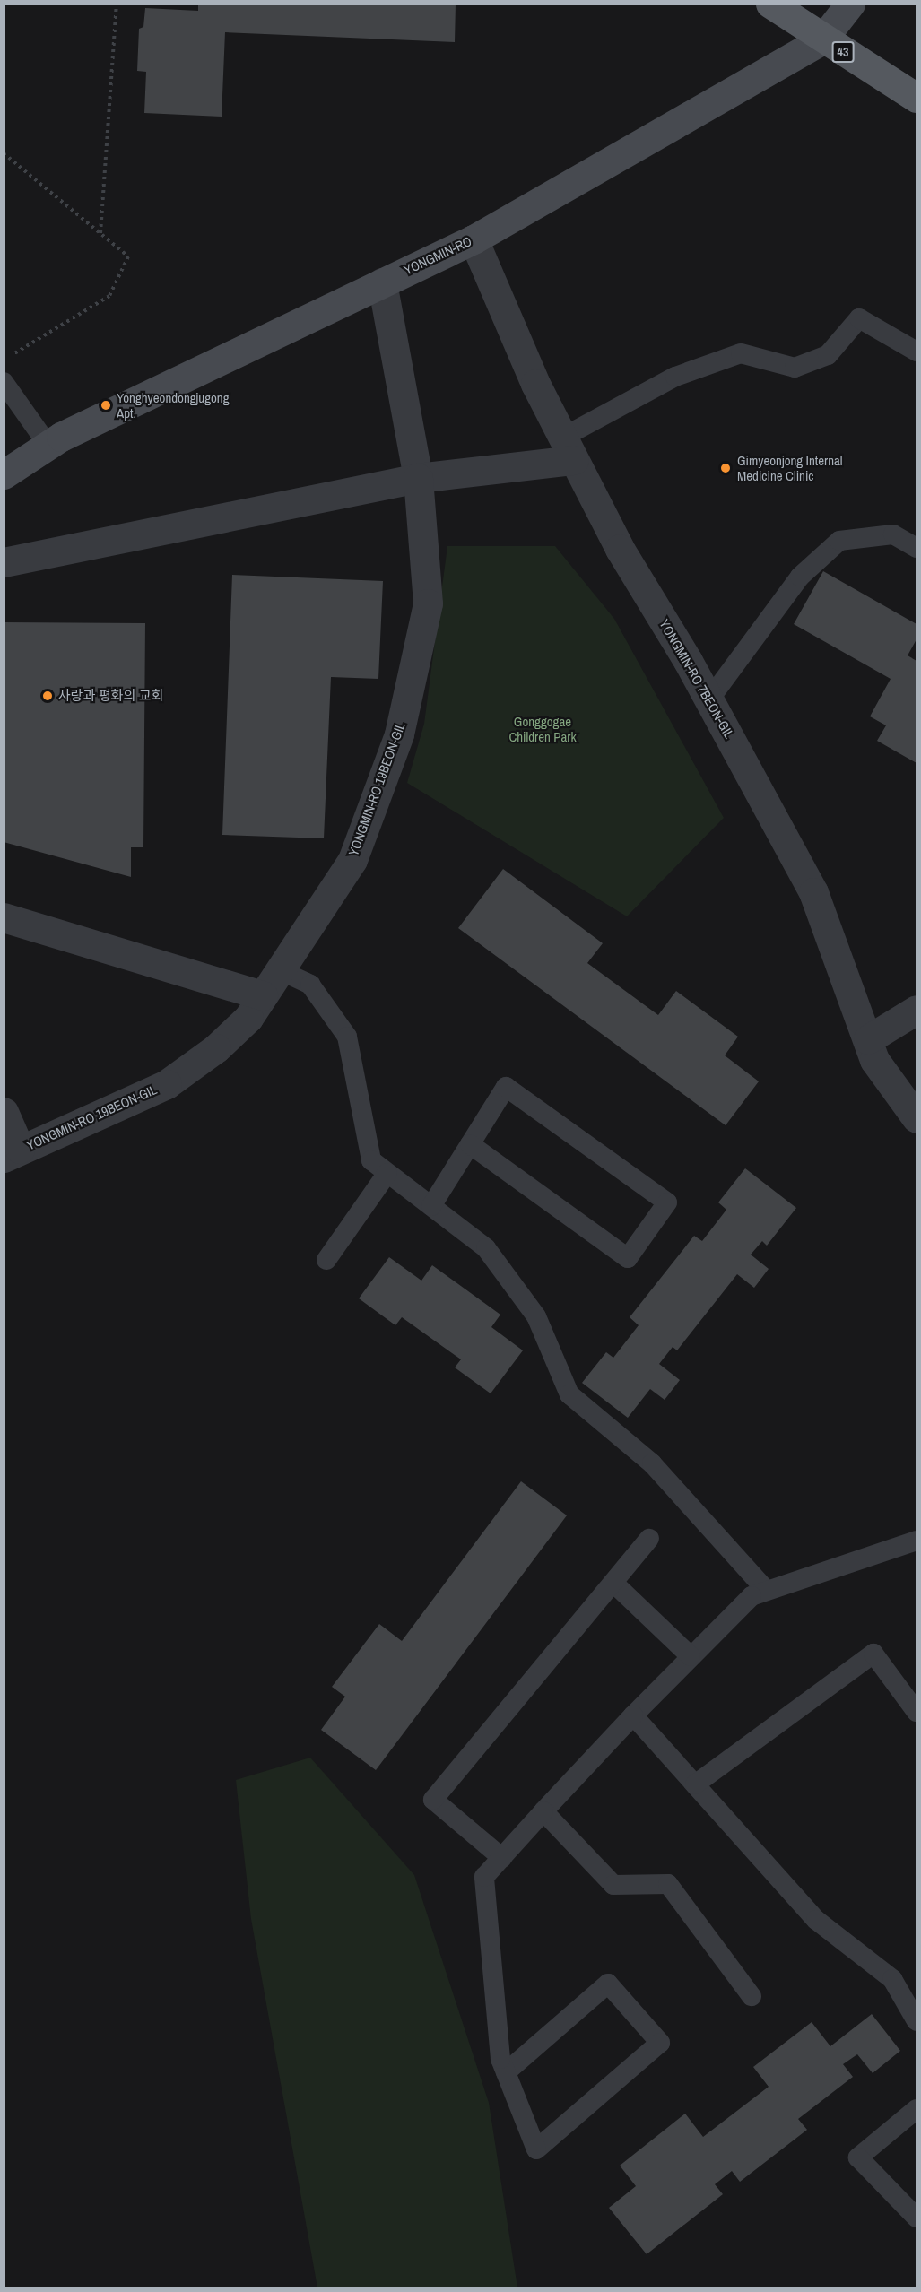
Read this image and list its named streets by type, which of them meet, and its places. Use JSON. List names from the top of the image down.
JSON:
{
  "streets": {
    "main road": ["43"],
    "street": ["YONGMIN-RO", "YONGMIN-RO 7BEON-GIL", "YONGMIN-RO 19BEON-GIL"]
  },
  "crossings": [
    ["43", "YONGMIN-RO"],
    ["YONGMIN-RO", "YONGMIN-RO 7BEON-GIL"],
    ["YONGMIN-RO", "YONGMIN-RO 19BEON-GIL"]
  ],
  "parks": ["Gonggogae Children Park"],
  "places": ["Yonghyeondongjugong Apt.", "Gimyeonjong Internal Medicine Clinic", "사랑과 평화의 교회"]
}
